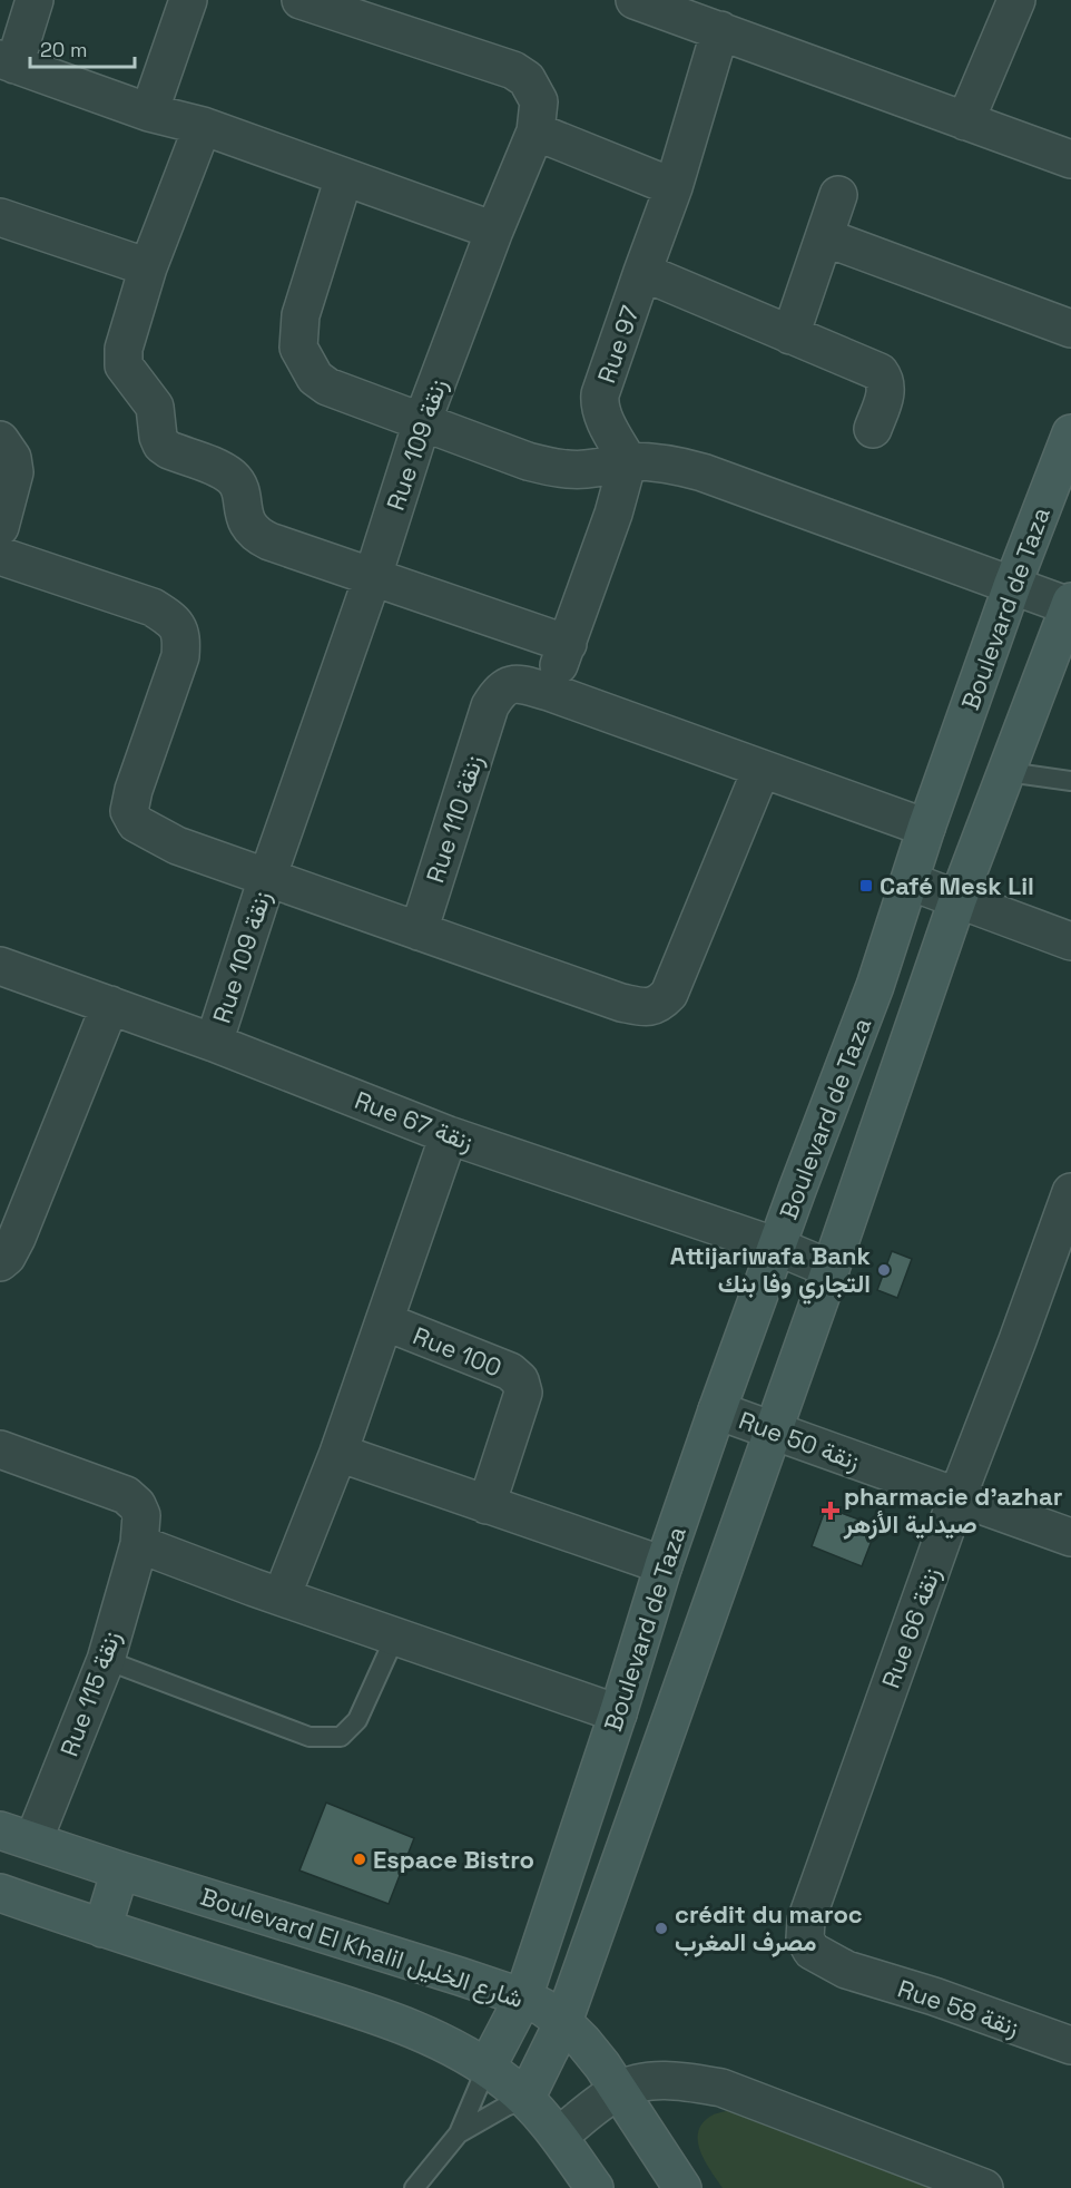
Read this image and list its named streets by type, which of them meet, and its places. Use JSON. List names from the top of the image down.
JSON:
{
  "streets": {
    "street": [
      "Rue 97",
      "Rue 109 زنقة",
      "Boulevard de Taza",
      "Rue 110 زنقة",
      "Rue 67 زنقة",
      "Rue 100",
      "Rue 50 زنقة",
      "Rue 66 زنقة",
      "Rue 115 زنقة",
      "Boulevard El Khalil شارع الخليل",
      "Rue 58 زنقة"
    ]
  },
  "crossings": [
    ["Rue 109 زنقة", "Rue 67 زنقة"],
    ["Boulevard de Taza", "Rue 67 زنقة"],
    ["Boulevard de Taza", "Rue 50 زنقة"],
    ["Boulevard de Taza", "Boulevard El Khalil شارع الخليل"],
    ["Rue 50 زنقة", "Rue 66 زنقة"],
    ["Rue 66 زنقة", "Rue 58 زنقة"],
    ["Rue 115 زنقة", "Boulevard El Khalil شارع الخليل"]
  ],
  "places": {
    "transit": ["Café Mesk Lil"],
    "other": ["Attijariwafa Bank التجاري وفا بنك", "Espace Bistro", "crédit du maroc مصرف المغرب"],
    "health": ["pharmacie d'azhar صيدلية الأزهر"]
  },
  "scale_bar": "20 m"
}
